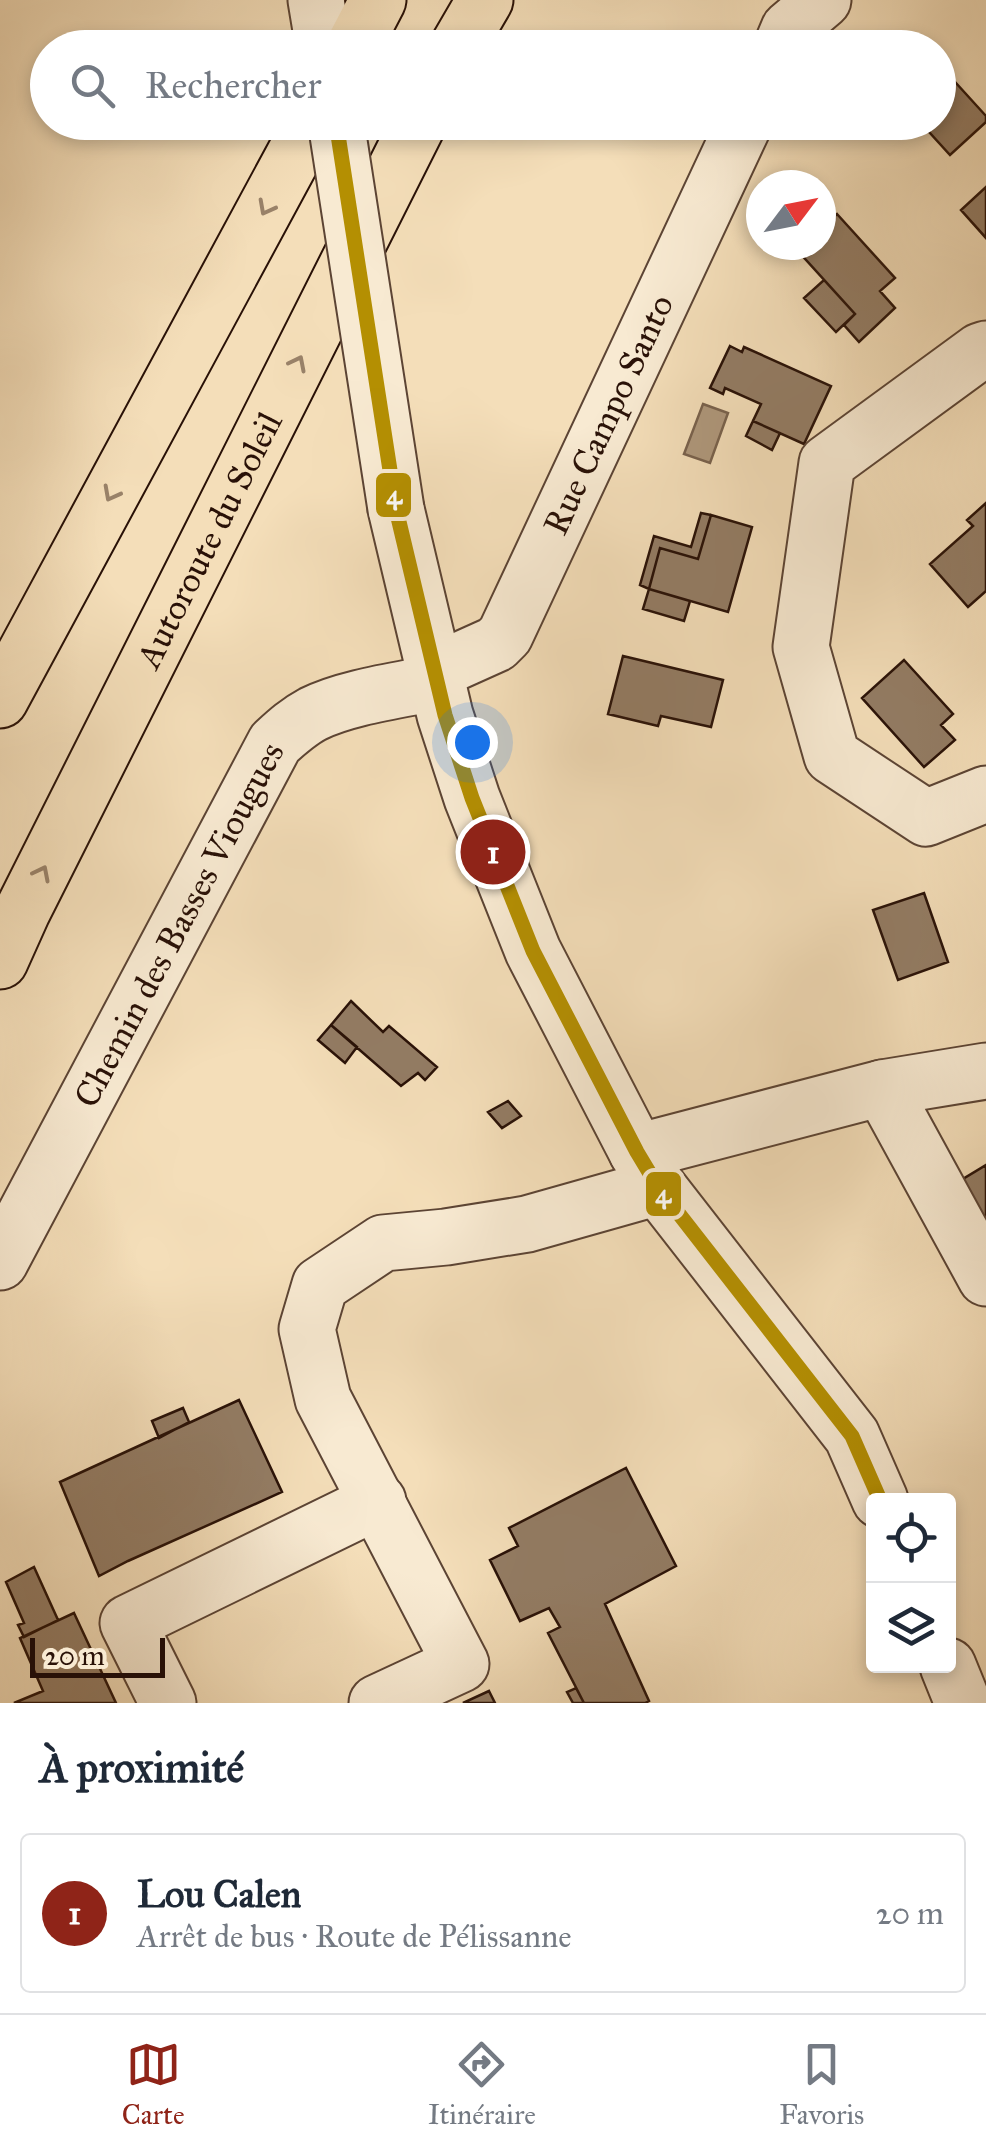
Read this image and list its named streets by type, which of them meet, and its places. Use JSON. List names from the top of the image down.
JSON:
{
  "streets": {
    "highway": ["Autoroute du Soleil"],
    "street": ["Rue Campo Santo", "Chemin des Basses Viougues"]
  },
  "crossings": [
    ["Rue Campo Santo", "Chemin des Basses Viougues"]
  ],
  "lines": ["transit line 4"],
  "scale_bar": "20 m",
  "north": "top right",
  "page": {
    "search": "Rechercher",
    "pins": "1",
    "scale": "20 m",
    "heading": "À proximité",
    "list": [
      {
        "mark": "1",
        "name": "Lou Calen",
        "note": "Arrêt de bus · Route de Pélissanne",
        "value": "20 m"
      }
    ],
    "nav": ["Carte", "Itinéraire", "Favoris"]
  }
}
